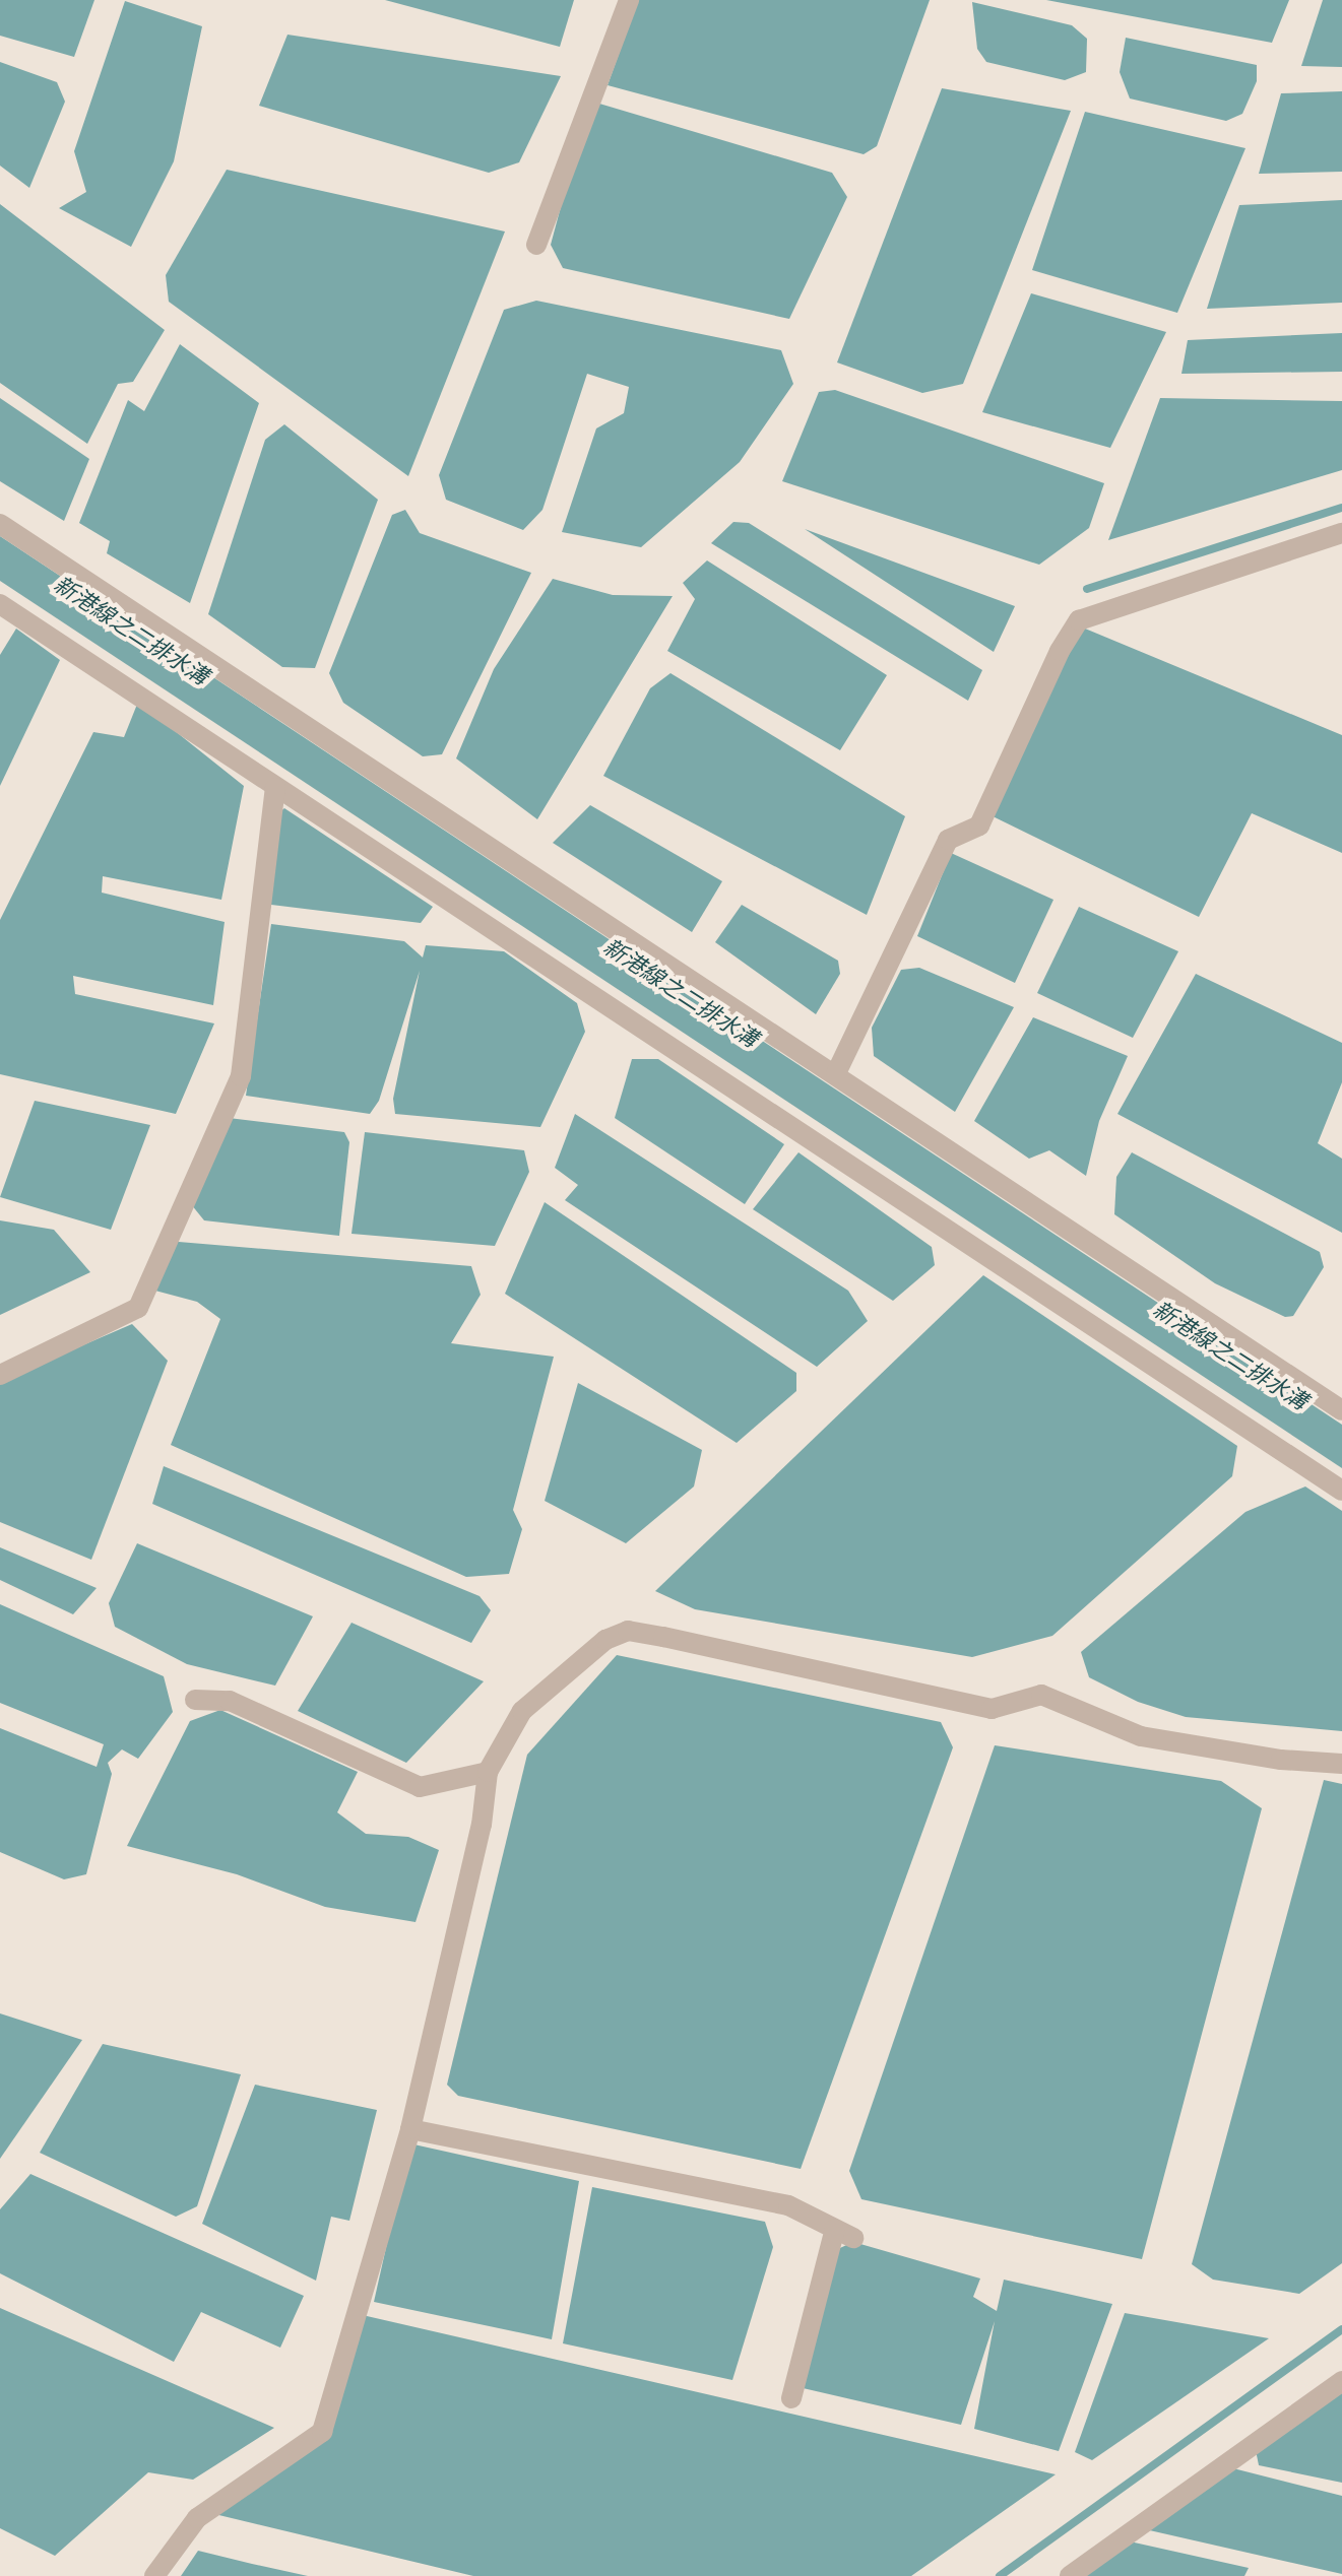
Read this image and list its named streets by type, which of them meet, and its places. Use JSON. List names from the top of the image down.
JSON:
{
  "water": ["新港線之二排水溝"]
}
